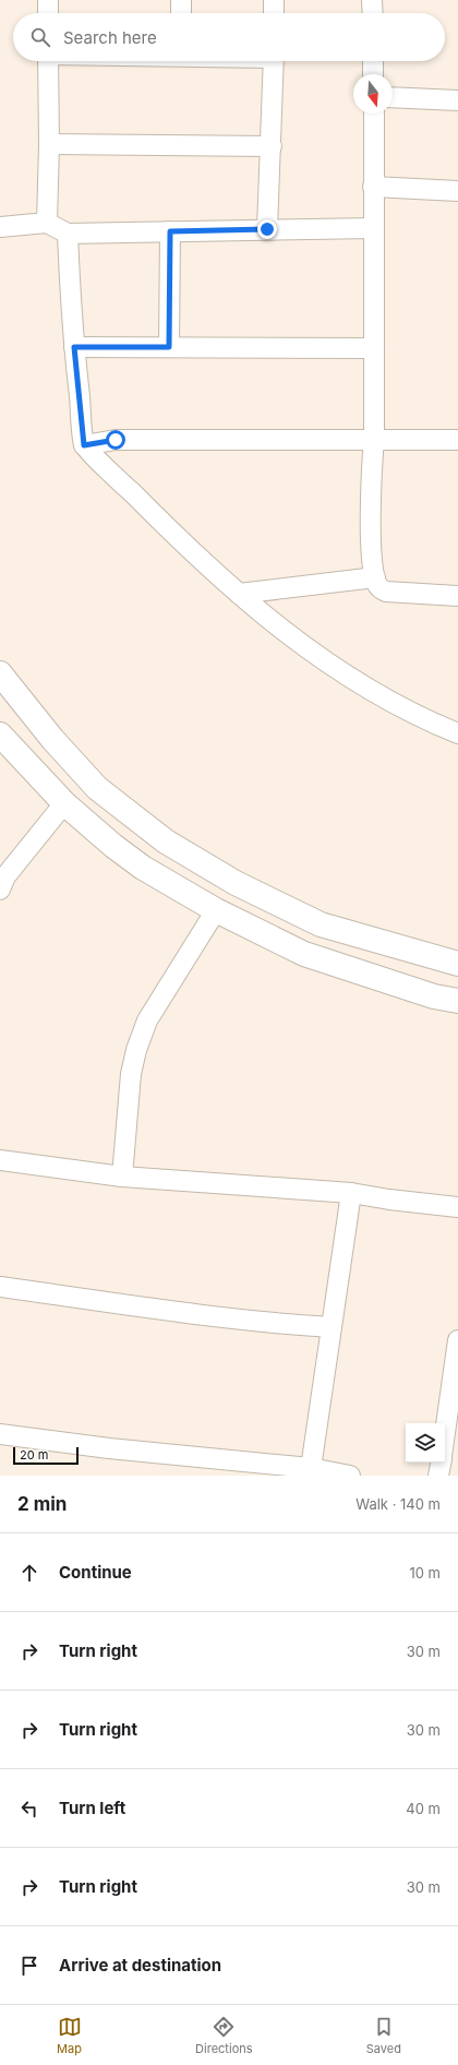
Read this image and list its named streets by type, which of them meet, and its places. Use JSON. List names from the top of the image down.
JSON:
{
  "scale_bar": "20 m",
  "north": "bottom",
  "page": {
    "search": "Search here",
    "scale": "20 m",
    "heading": ["2 min", "Walk · 140 m"],
    "list": [
      ["Continue", "10 m"],
      ["Turn right", "30 m"],
      ["Turn right", "30 m"],
      ["Turn left", "40 m"],
      ["Turn right", "30 m"],
      "Arrive at destination"
    ],
    "nav": ["Map", "Directions", "Saved"]
  }
}
